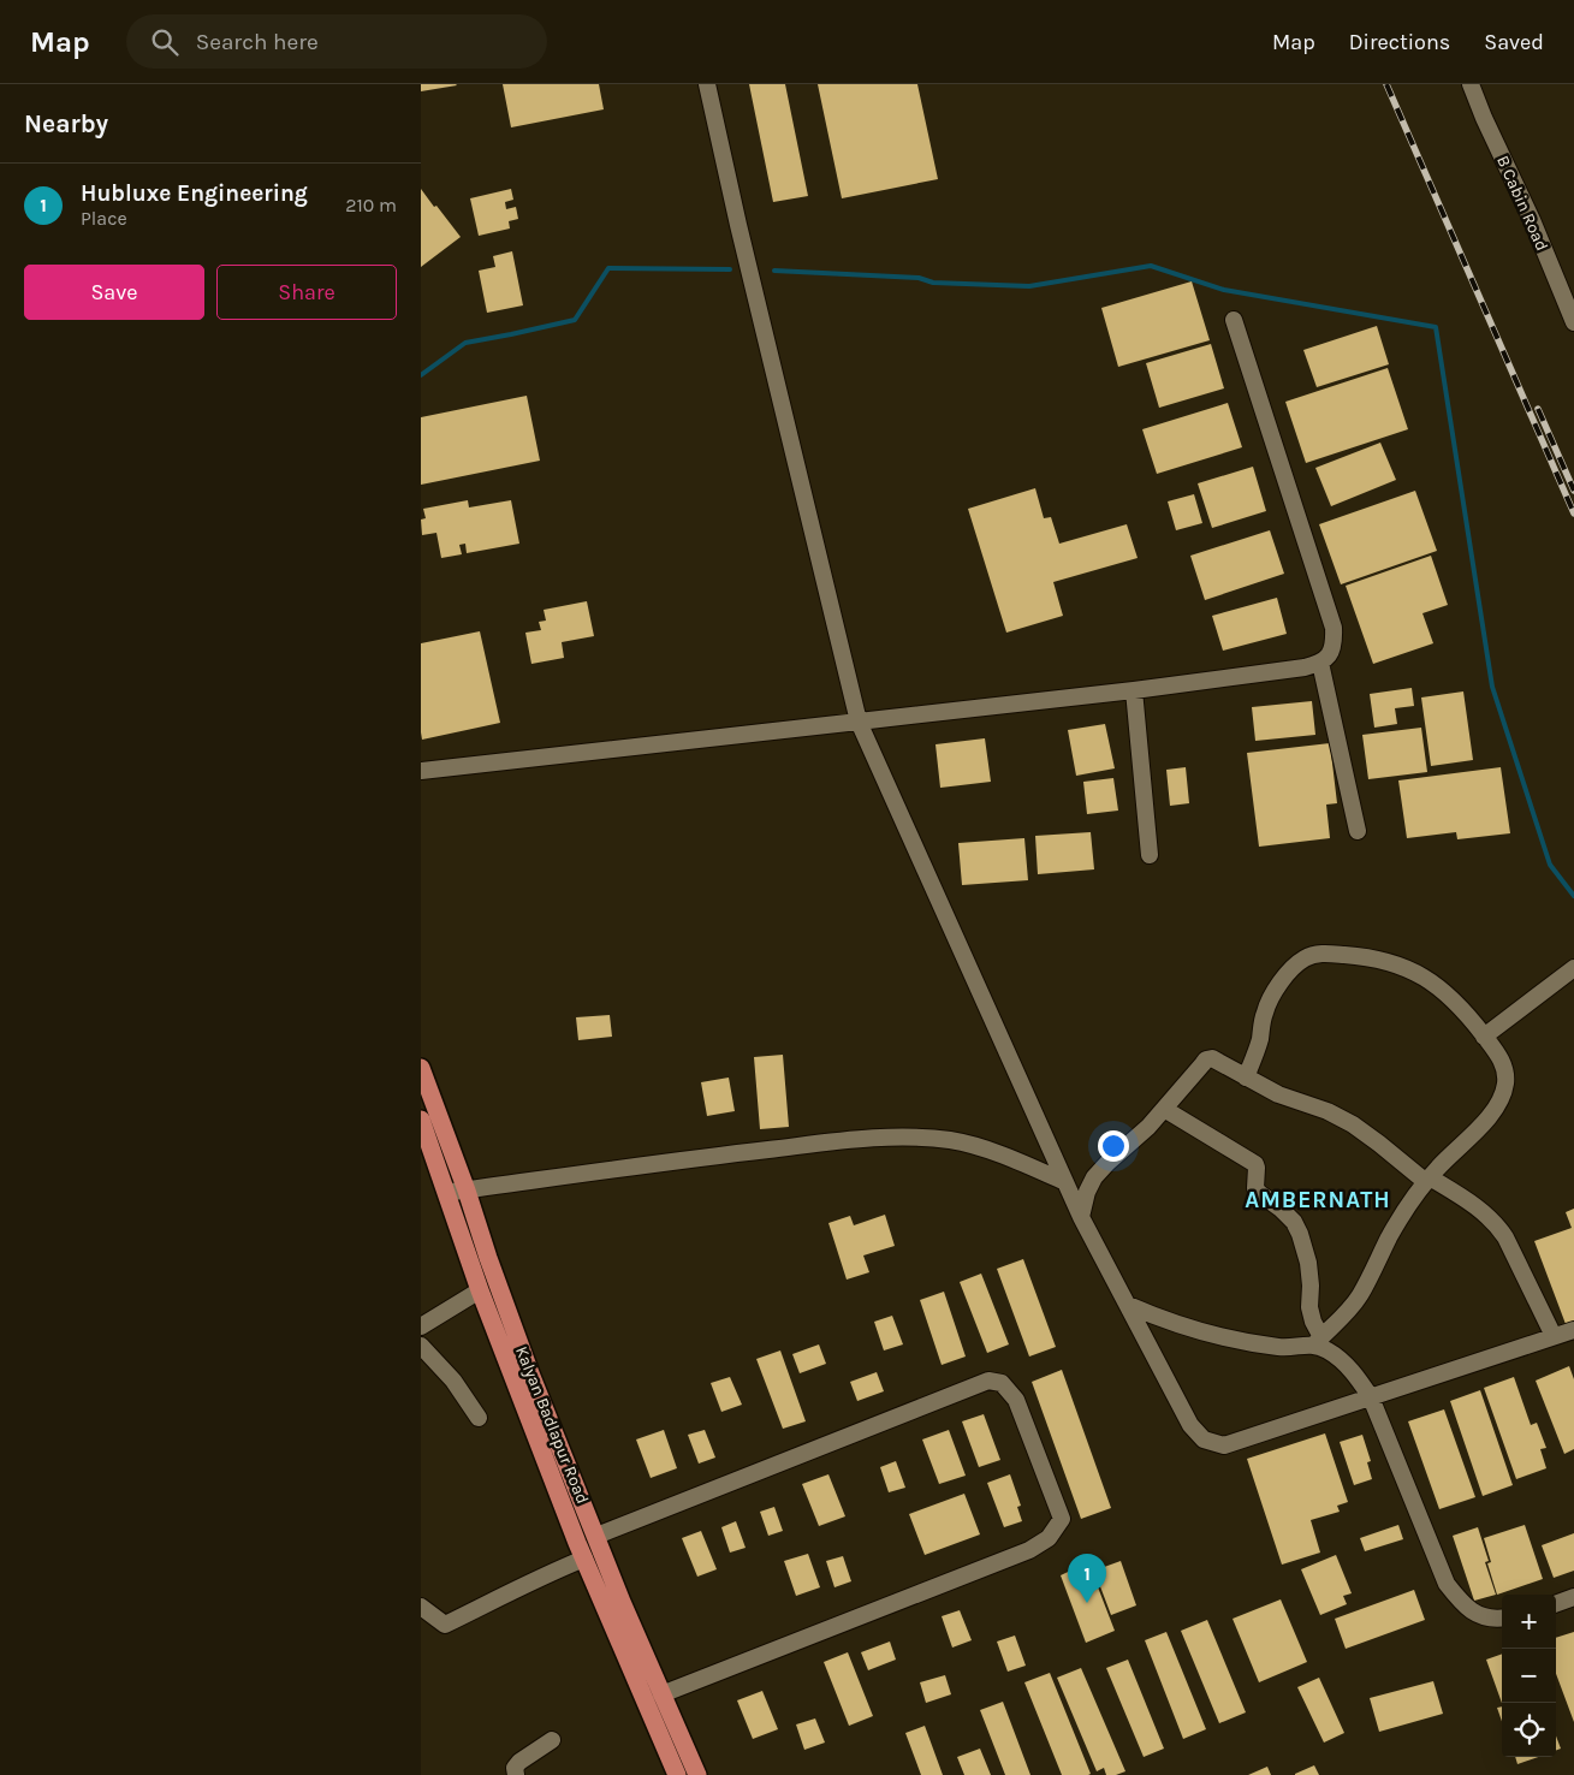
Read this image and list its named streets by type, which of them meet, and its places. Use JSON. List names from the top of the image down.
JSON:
{
  "streets": {
    "main road": ["Kalyan Badlapur Road"],
    "street": ["B Cabin Road"]
  },
  "districts": ["AMBERNATH"],
  "page": {
    "header": "Map",
    "search": "Search here",
    "nav": ["Map", "Directions", "Saved"],
    "heading": "Nearby",
    "list": [
      {
        "mark": "1",
        "name": "Hubluxe Engineering",
        "note": "Place",
        "value": "210 m"
      }
    ],
    "buttons": ["Save", "Share"],
    "pins": "1",
    "map_buttons": ["+", "−"]
  }
}
